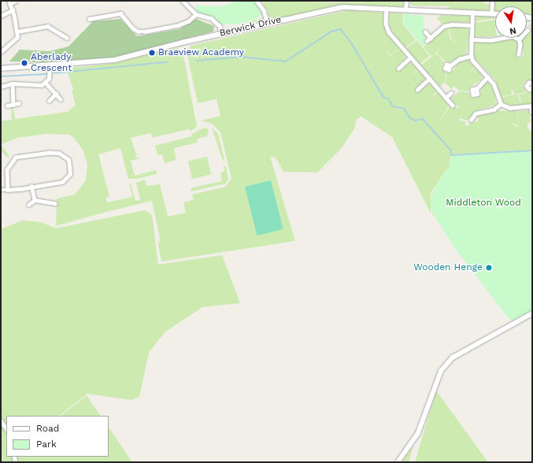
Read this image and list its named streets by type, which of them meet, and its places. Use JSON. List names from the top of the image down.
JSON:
{
  "streets": {
    "street": ["Berwick Drive"]
  },
  "parks": ["Middleton Wood"],
  "places": ["Braeview Academy", "Aberlady Crescent", "Wooden Henge"],
  "legend": ["Road", "Park"],
  "north": "bottom"
}
